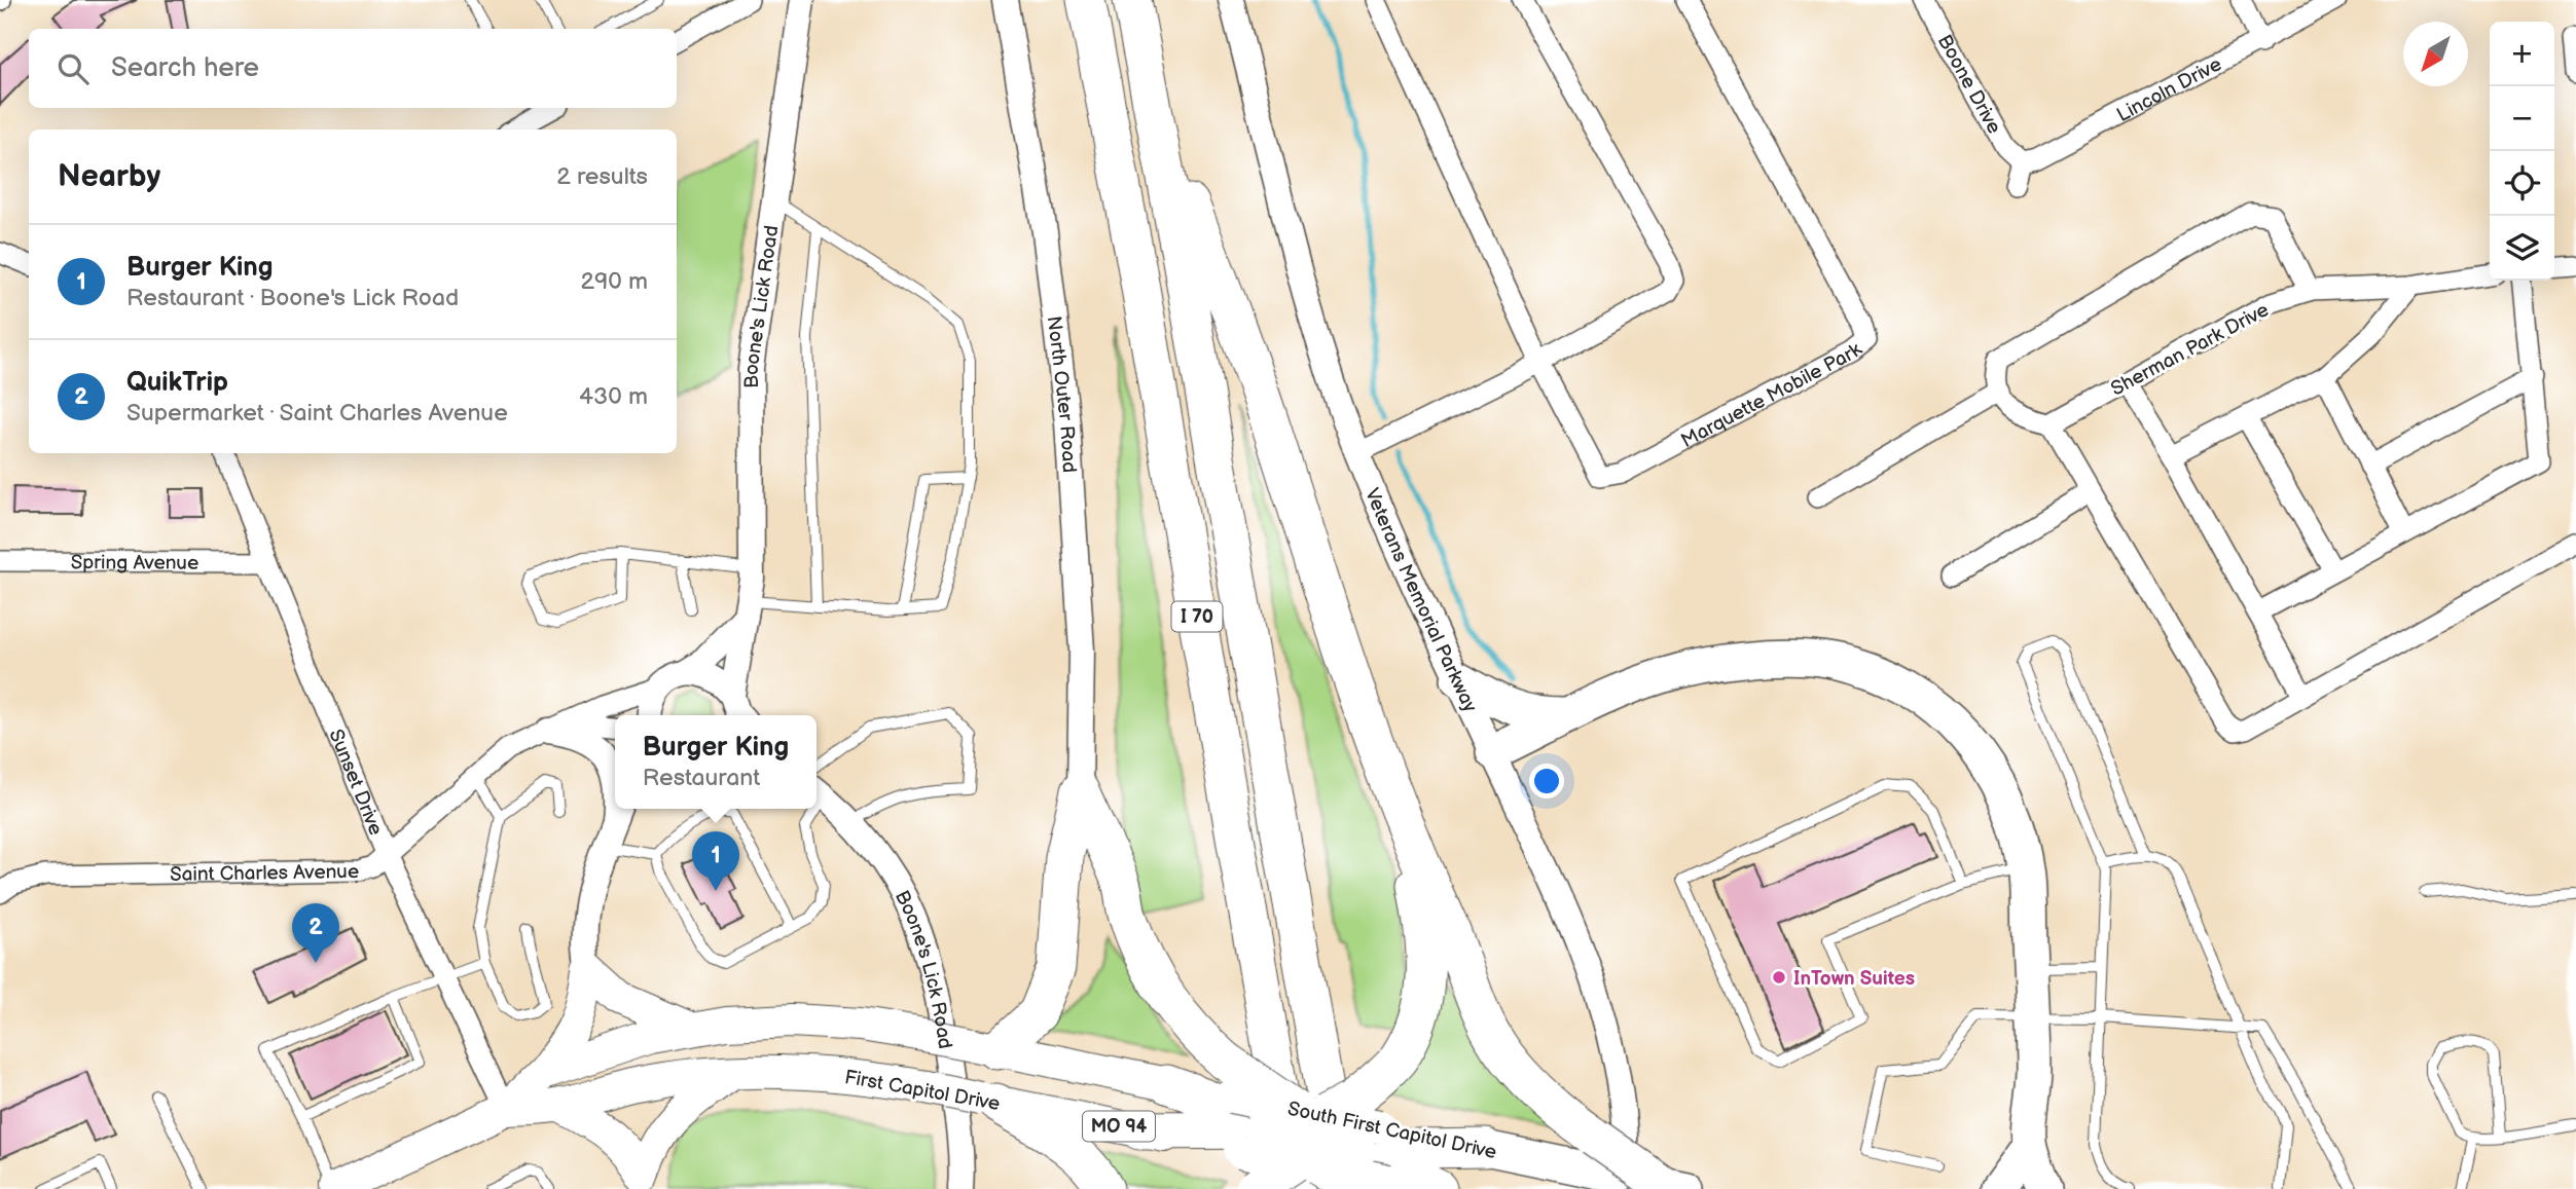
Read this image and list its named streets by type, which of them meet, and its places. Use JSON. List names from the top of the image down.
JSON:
{
  "streets": {
    "highway": ["I 70", "South First Capitol Drive"],
    "main road": ["First Capitol Drive", "MO 94"],
    "street": [
      "Boone Drive",
      "Lincoln Drive",
      "Boone's Lick Road",
      "Sherman Park Drive",
      "Marquette Mobile Park",
      "North Outer Road",
      "Spring Avenue",
      "Veterans Memorial Parkway",
      "Sunset Drive",
      "Saint Charles Avenue"
    ]
  },
  "crossings": [
    ["Boone Drive", "Lincoln Drive"],
    ["Spring Avenue", "Sunset Drive"],
    ["Veterans Memorial Parkway", "South First Capitol Drive"],
    ["Sunset Drive", "Saint Charles Avenue"],
    ["Sunset Drive", "First Capitol Drive"]
  ],
  "places": ["InTown Suites"],
  "north": "bottom left",
  "page": {
    "map_buttons": ["+", "−"],
    "search": "Search here",
    "heading": ["Nearby", "2 results"],
    "list": [
      {
        "mark": "1",
        "name": "Burger King",
        "note": "Restaurant · Boone's Lick Road",
        "value": "290 m"
      },
      {
        "mark": "2",
        "name": "QuikTrip",
        "note": "Supermarket · Saint Charles Avenue",
        "value": "430 m"
      }
    ],
    "popup": ["Burger King", "Restaurant"],
    "pins": ["1", "2"]
  }
}
